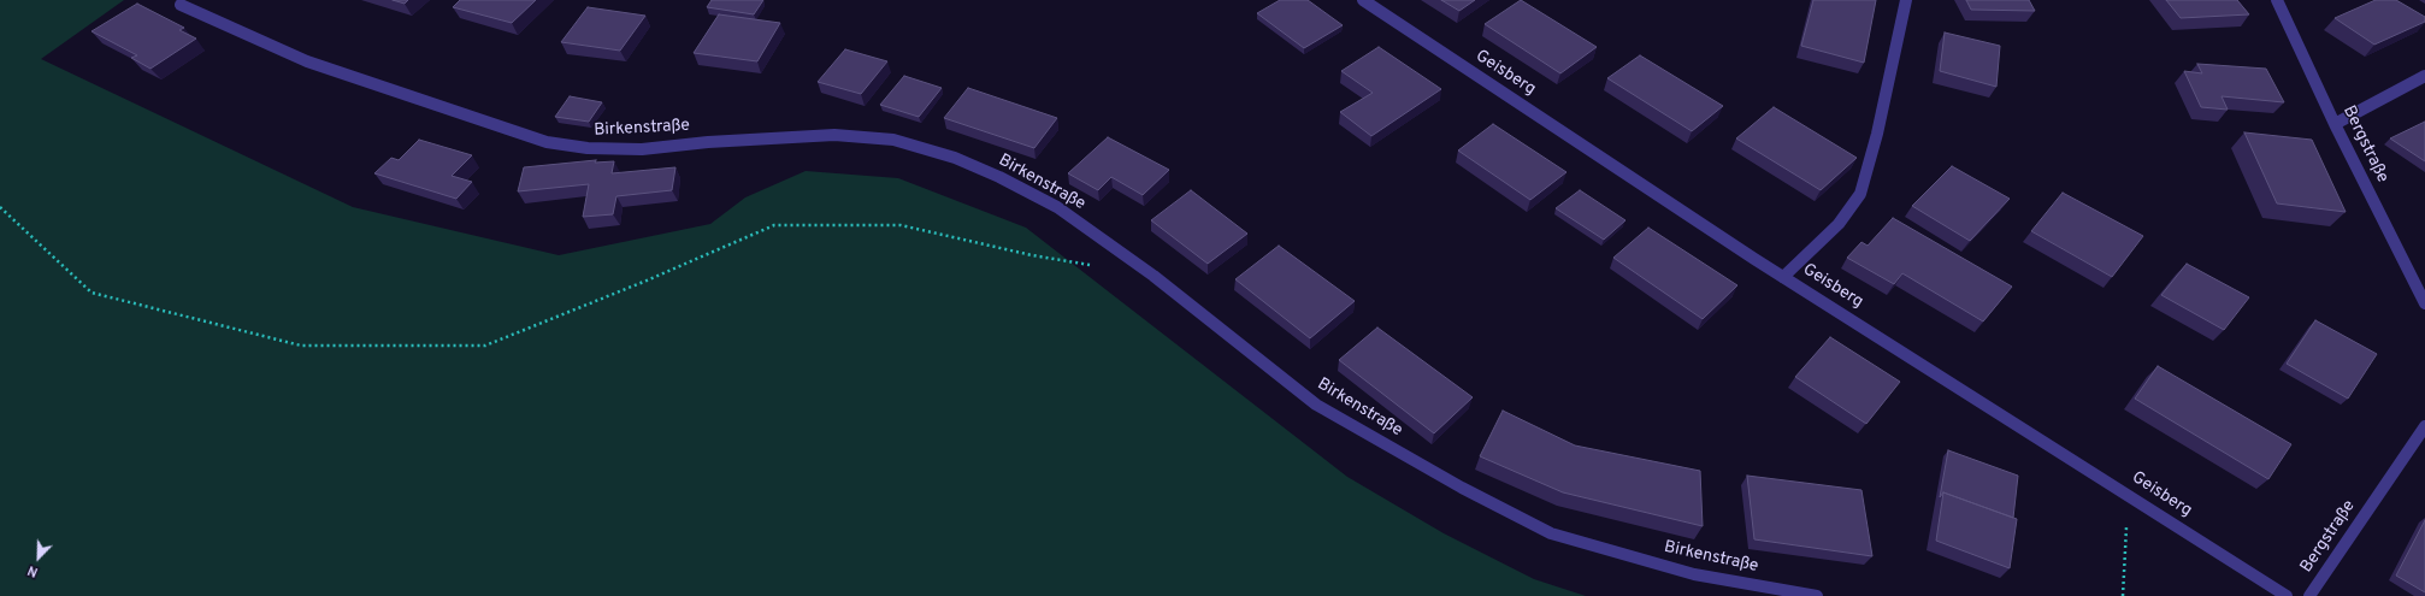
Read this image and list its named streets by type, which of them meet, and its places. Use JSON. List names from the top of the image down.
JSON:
{
  "streets": {
    "street": ["Geisberg", "Birkenstraße", "Bergstraße"]
  },
  "north": "bottom left"
}
